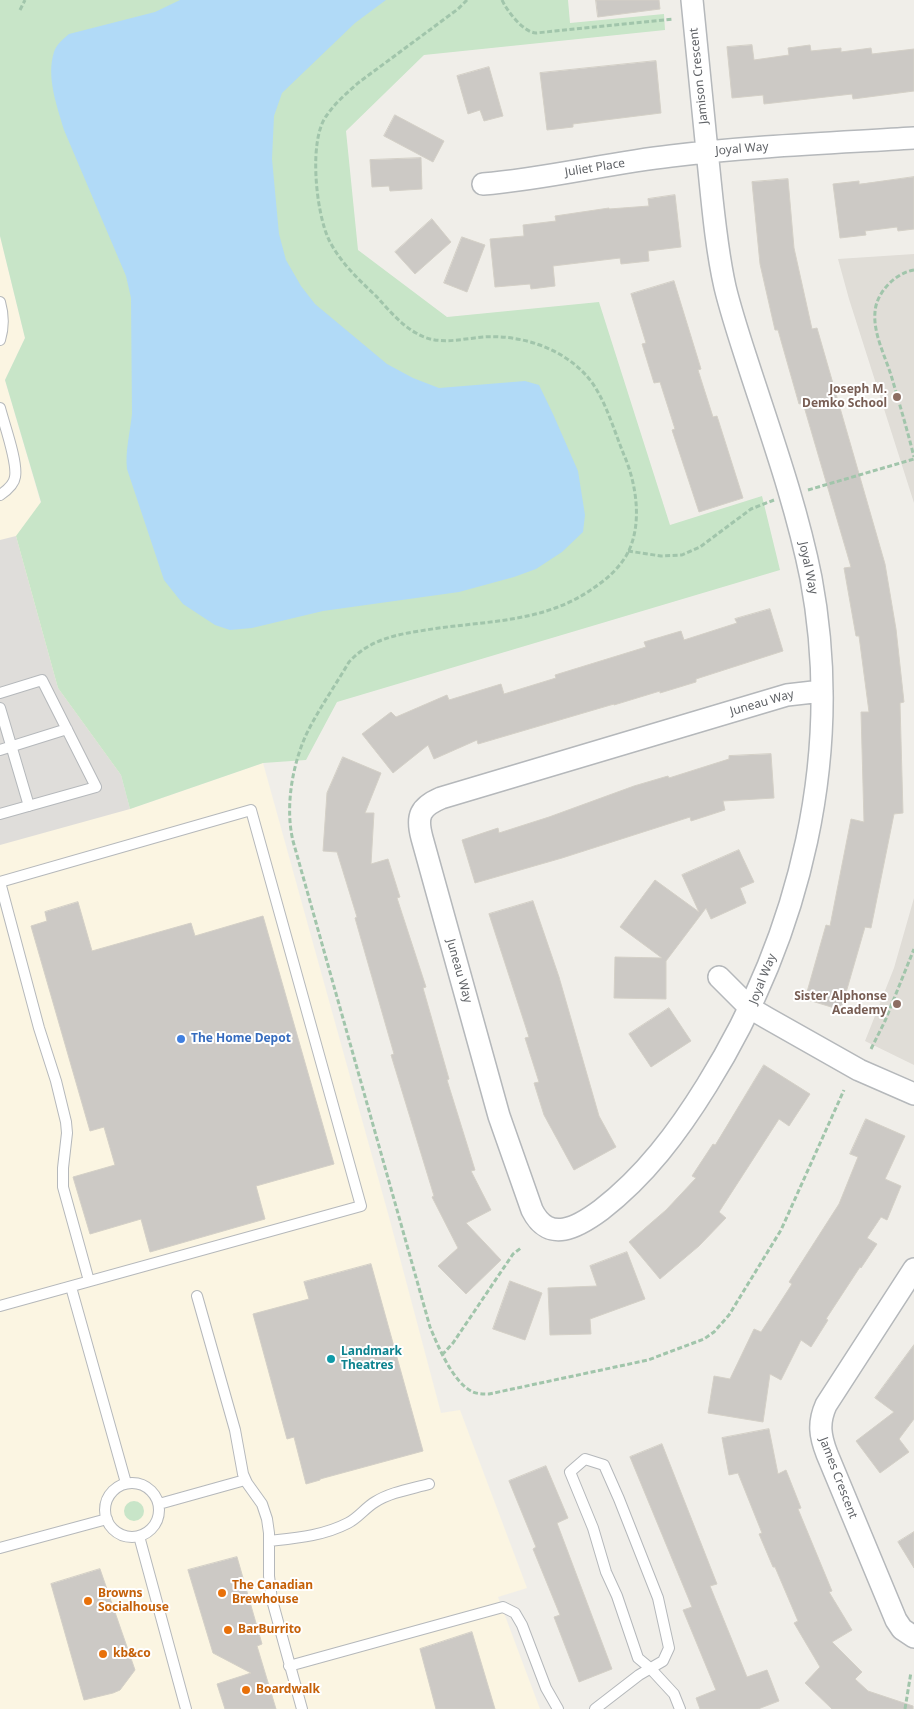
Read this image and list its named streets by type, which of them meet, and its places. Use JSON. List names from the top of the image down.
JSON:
{
  "streets": {
    "street": [
      "Jamison Crescent",
      "Joyal Way",
      "Juliet Place",
      "Juneau Way",
      "James Crescent"
    ]
  },
  "crossings": [
    ["Jamison Crescent", "Joyal Way"],
    ["Jamison Crescent", "Juliet Place"],
    ["Joyal Way", "Juliet Place"],
    ["Joyal Way", "Juneau Way"]
  ],
  "places": [
    "Joseph M. Demko School",
    "Sister Alphonse Academy",
    "The Home Depot",
    "Landmark Theatres",
    "The Canadian Brewhouse",
    "Browns Socialhouse",
    "BarBurrito",
    "kb&co",
    "Boardwalk"
  ]
}
